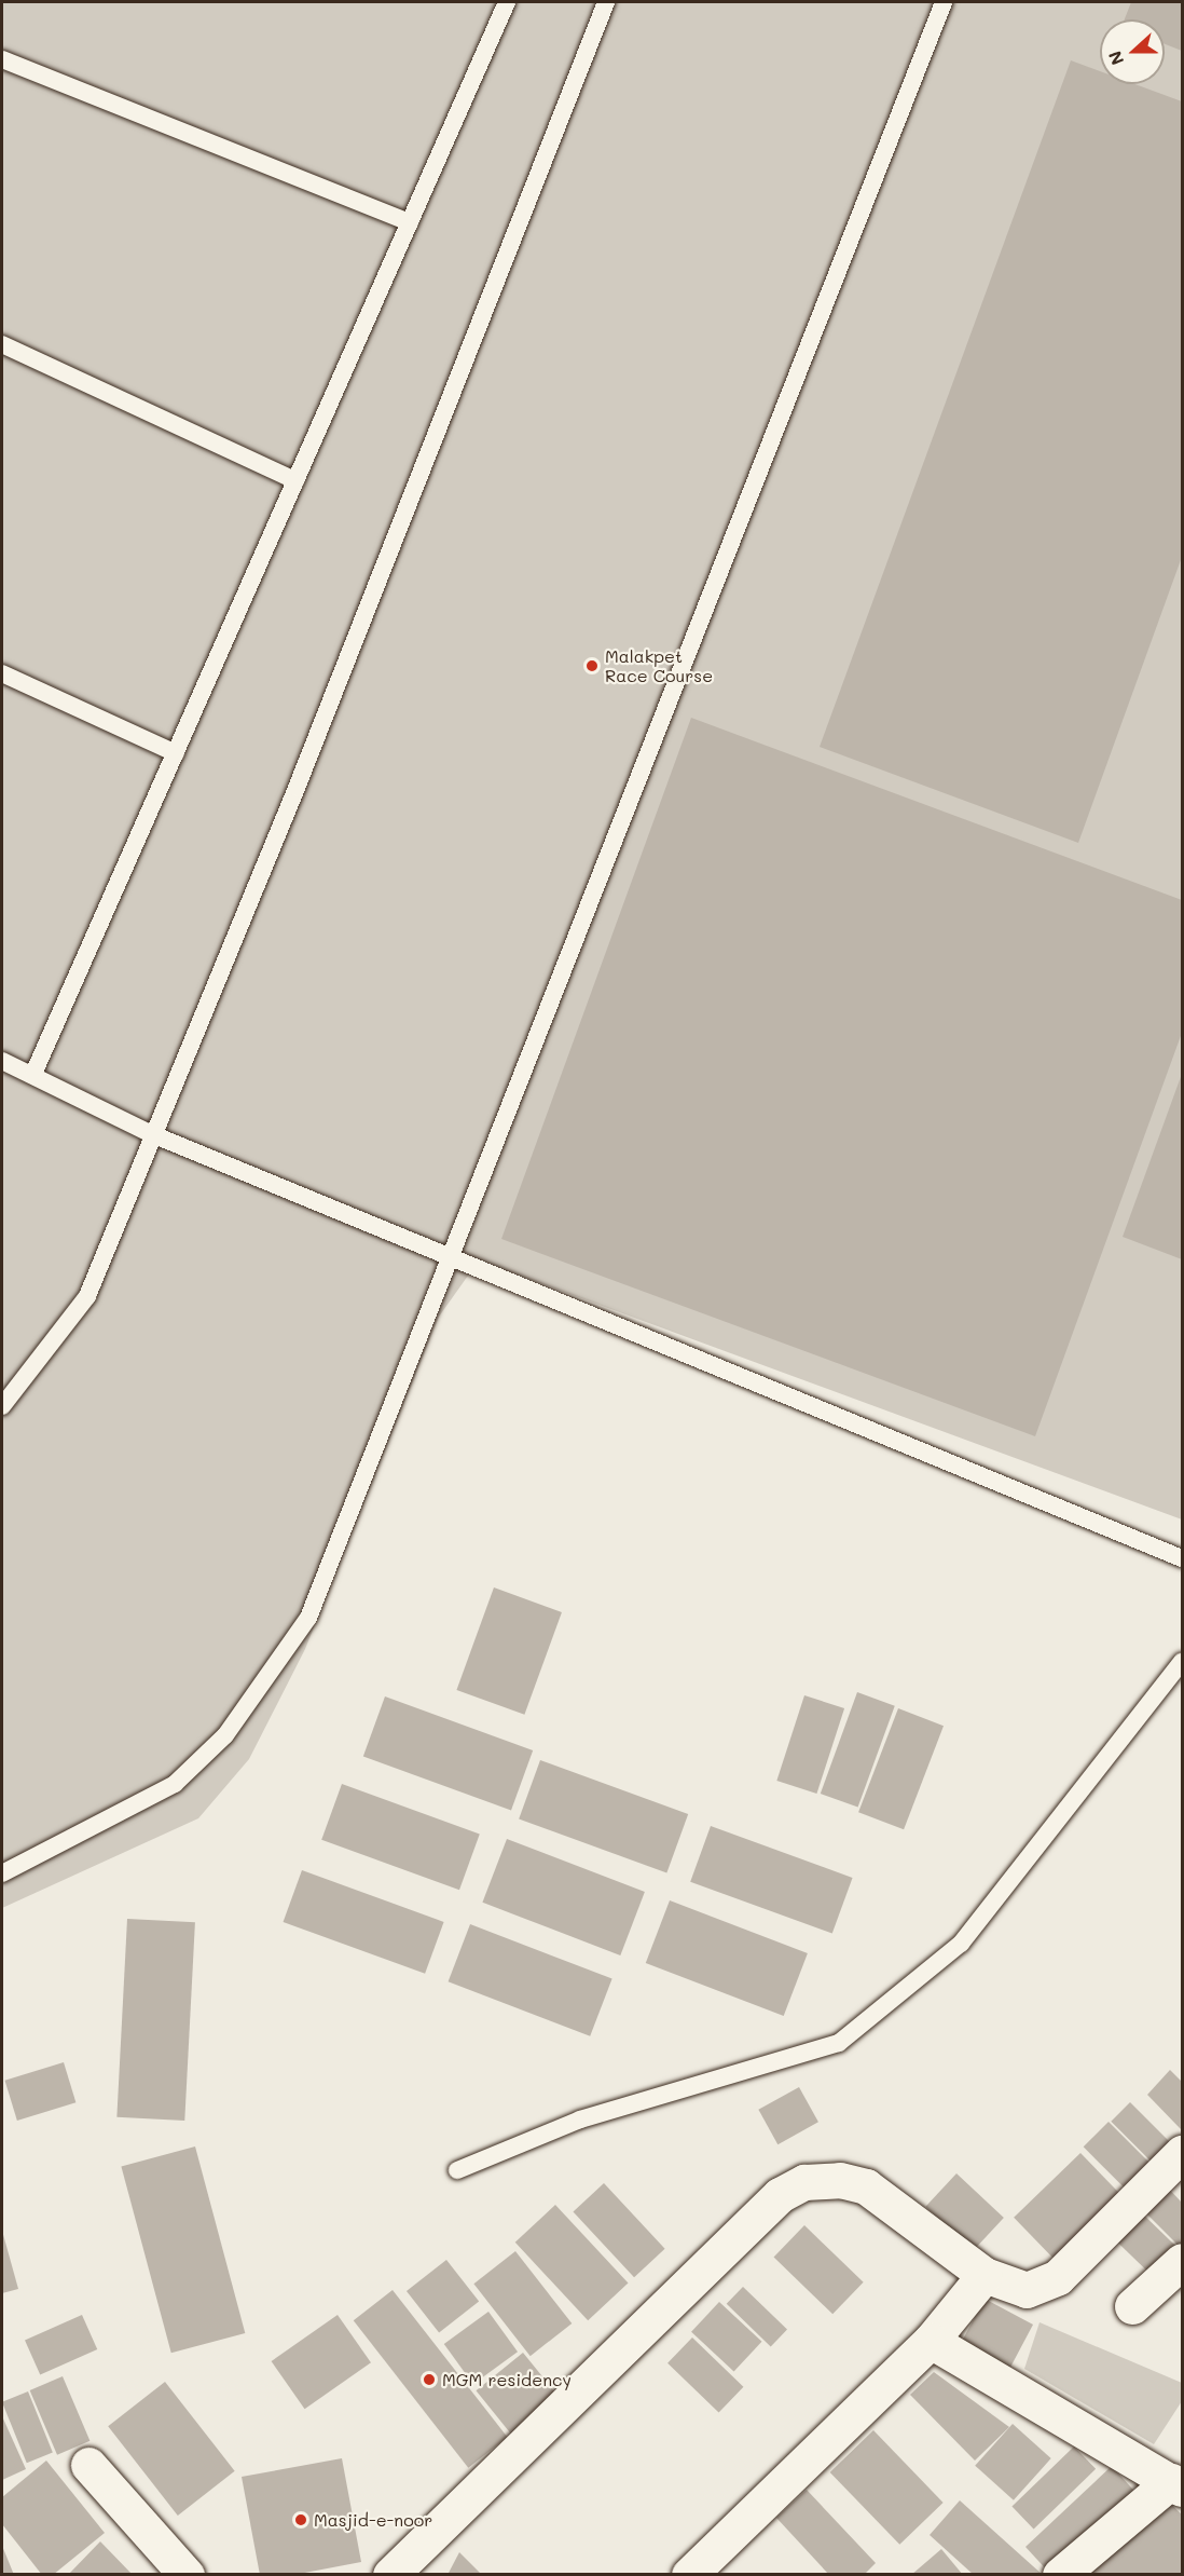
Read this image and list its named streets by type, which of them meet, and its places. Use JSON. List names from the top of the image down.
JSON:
{
  "places": ["Malakpet Race Course", "MGM residency", "Masjid-e-noor"],
  "north": "left"
}
